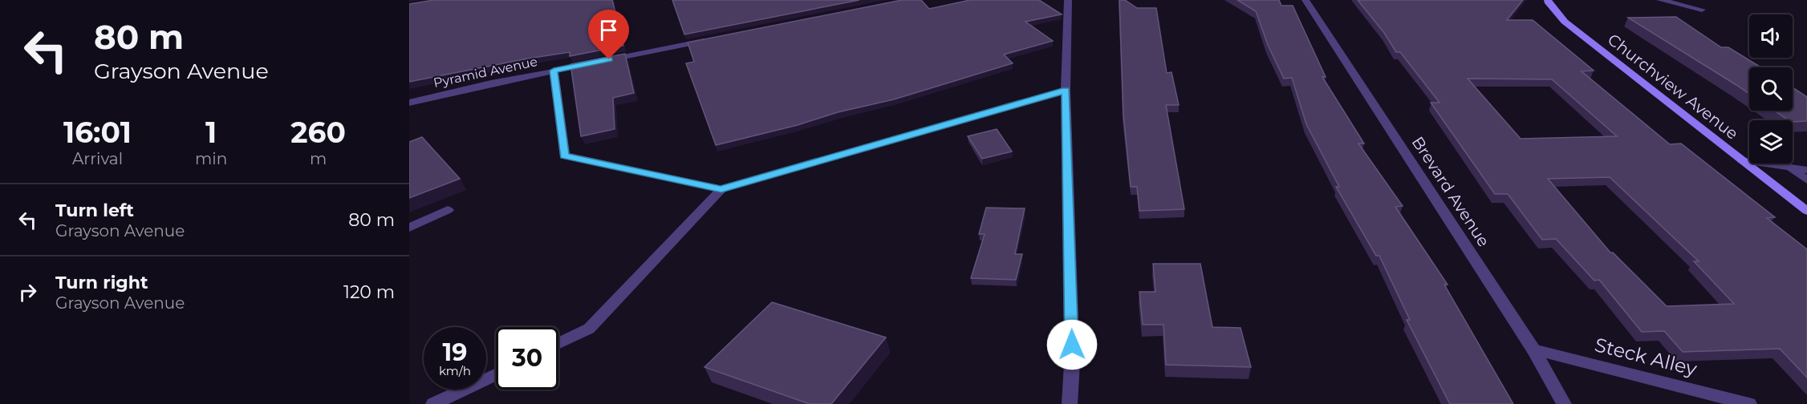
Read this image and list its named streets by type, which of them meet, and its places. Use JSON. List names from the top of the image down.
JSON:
{
  "streets": {
    "street": [
      "Pyramid Avenue",
      "Churchview Avenue",
      "Brevard Avenue",
      "Steck Alley"
    ]
  },
  "crossings": [
    ["Brevard Avenue", "Steck Alley"]
  ],
  "page": {
    "turn": ["80 m", "Grayson Avenue"],
    "eta": [
      "16:01",
      "Arrival",
      "1",
      "min",
      "260",
      "m"
    ],
    "list": [
      {
        "name": "Turn left",
        "note": "Grayson Avenue",
        "value": "80 m"
      },
      {
        "name": "Turn right",
        "note": "Grayson Avenue",
        "value": "120 m"
      }
    ],
    "speed": "19 km/h",
    "limit": "30"
  }
}
